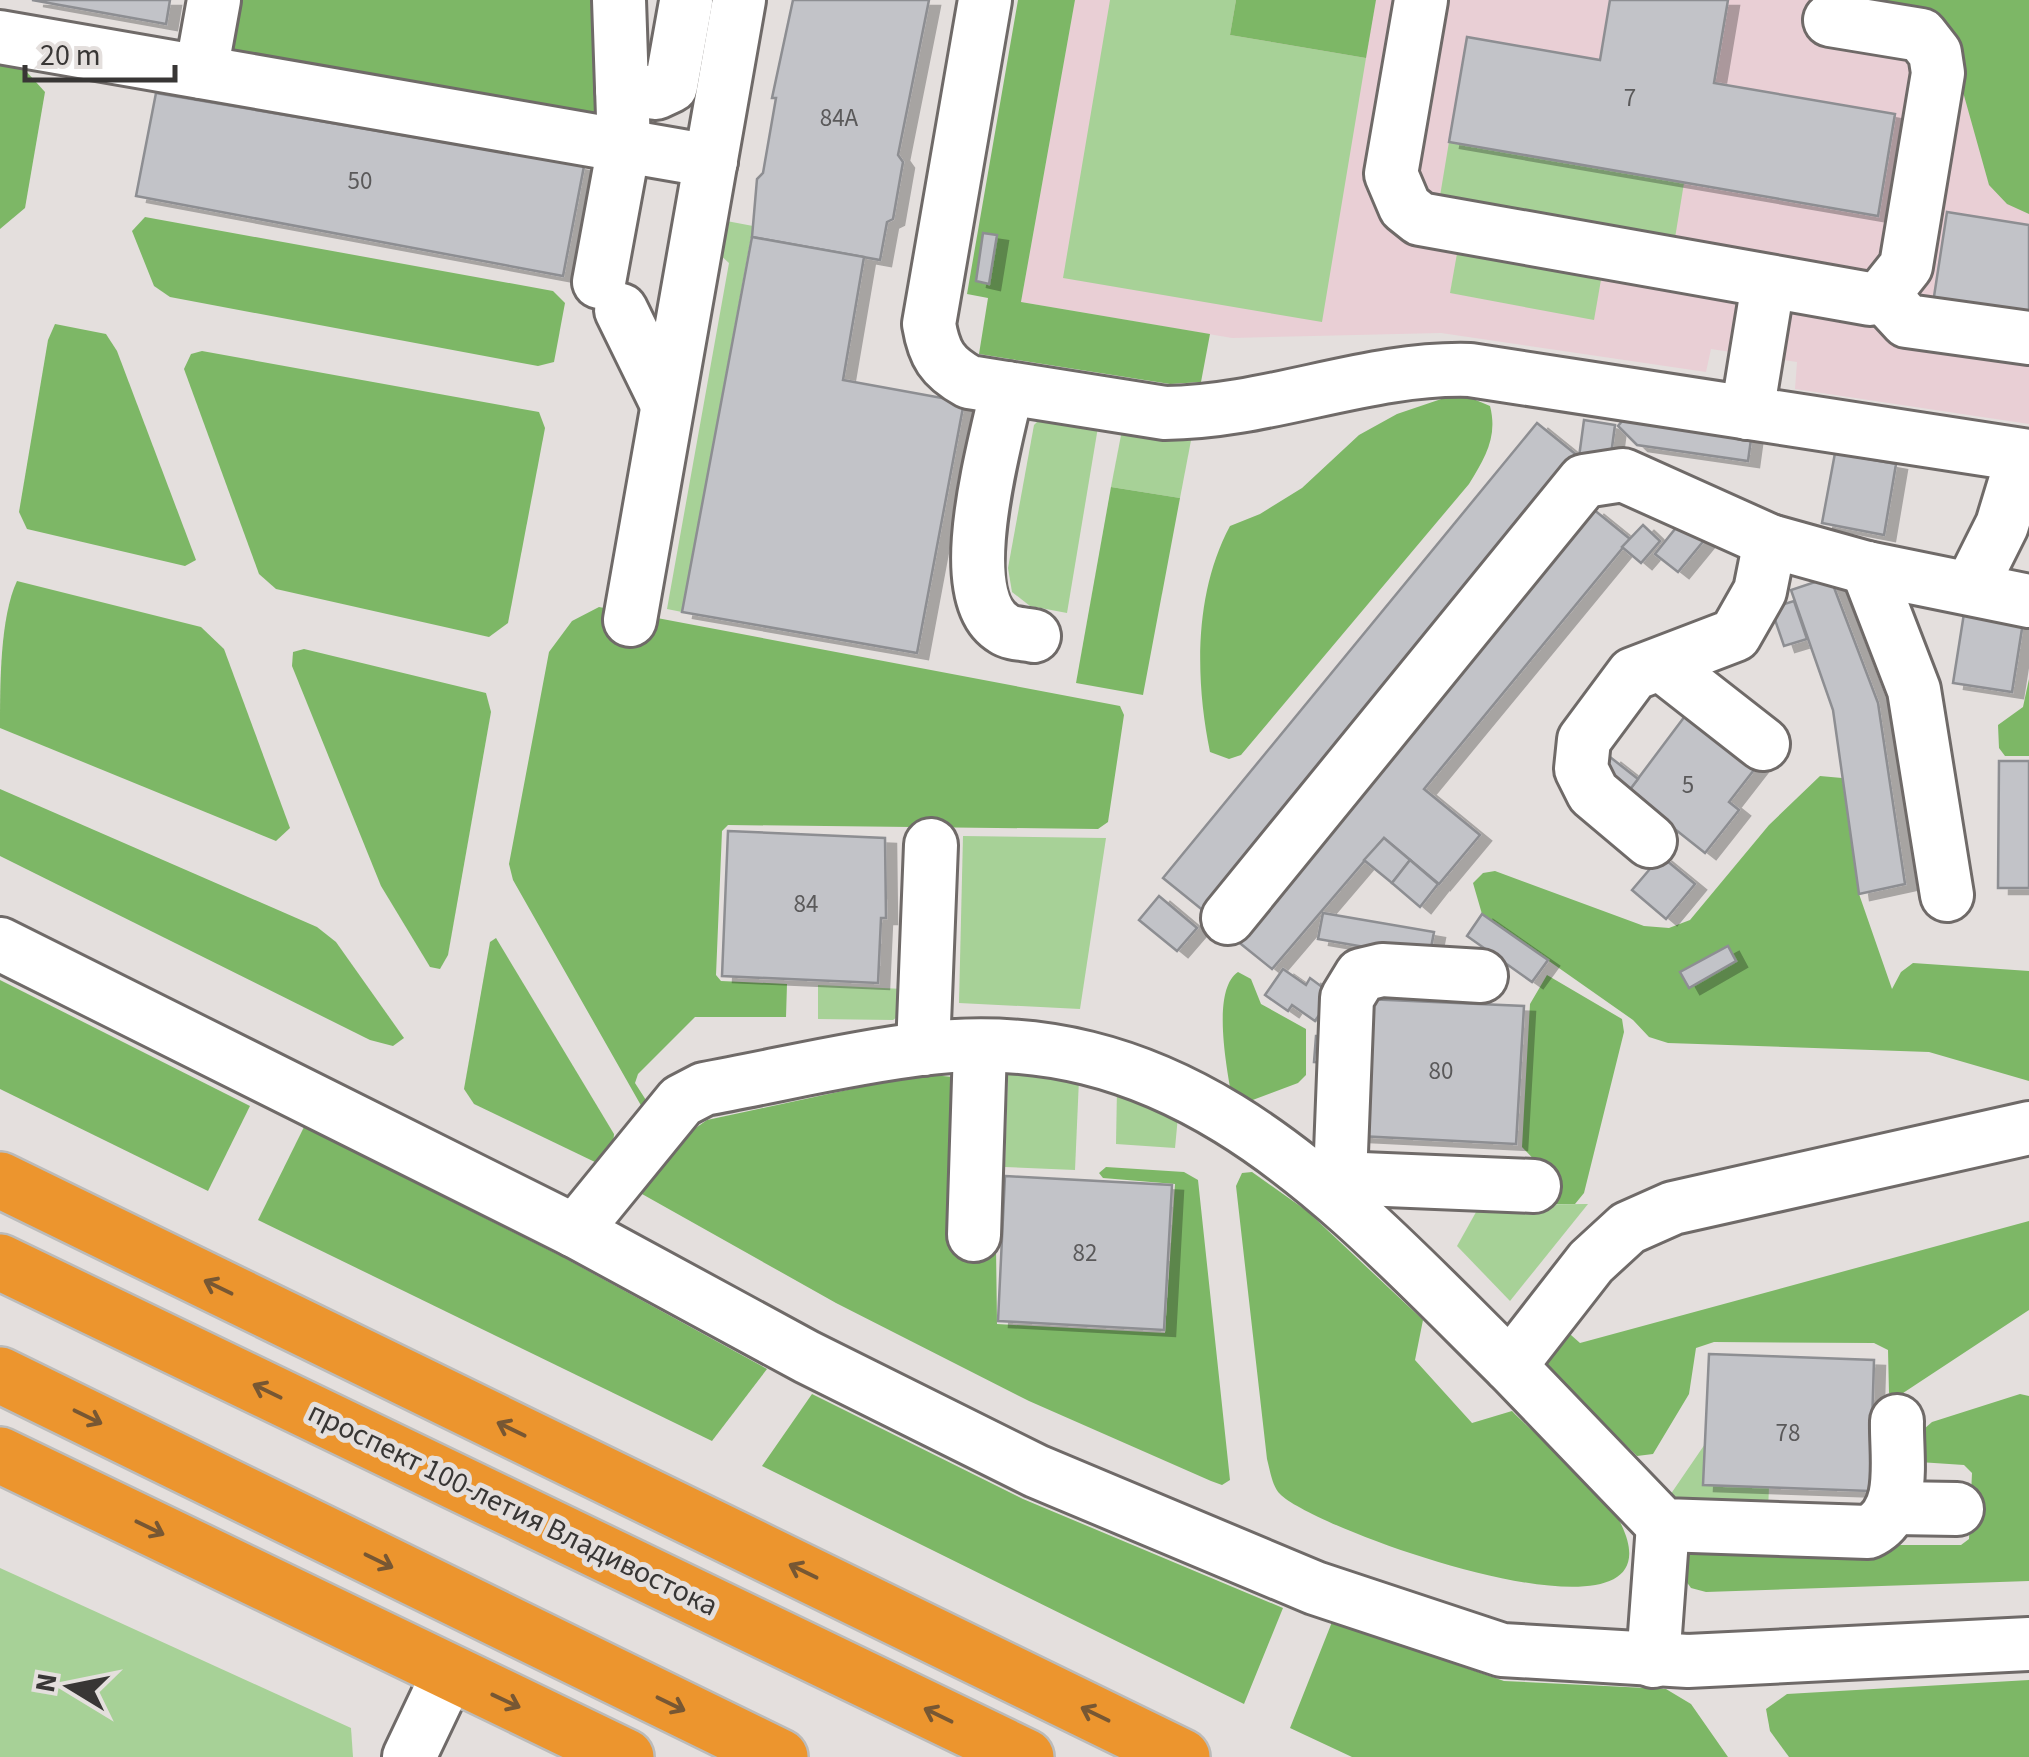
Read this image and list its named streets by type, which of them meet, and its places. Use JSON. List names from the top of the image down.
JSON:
{
  "streets": {
    "highway": ["проспект 100-летия Владивостока"]
  },
  "house_numbers": [
    "7",
    "84А",
    "50",
    "5",
    "84",
    "80",
    "82",
    "78"
  ],
  "scale_bar": "20 m",
  "north": "left"
}
